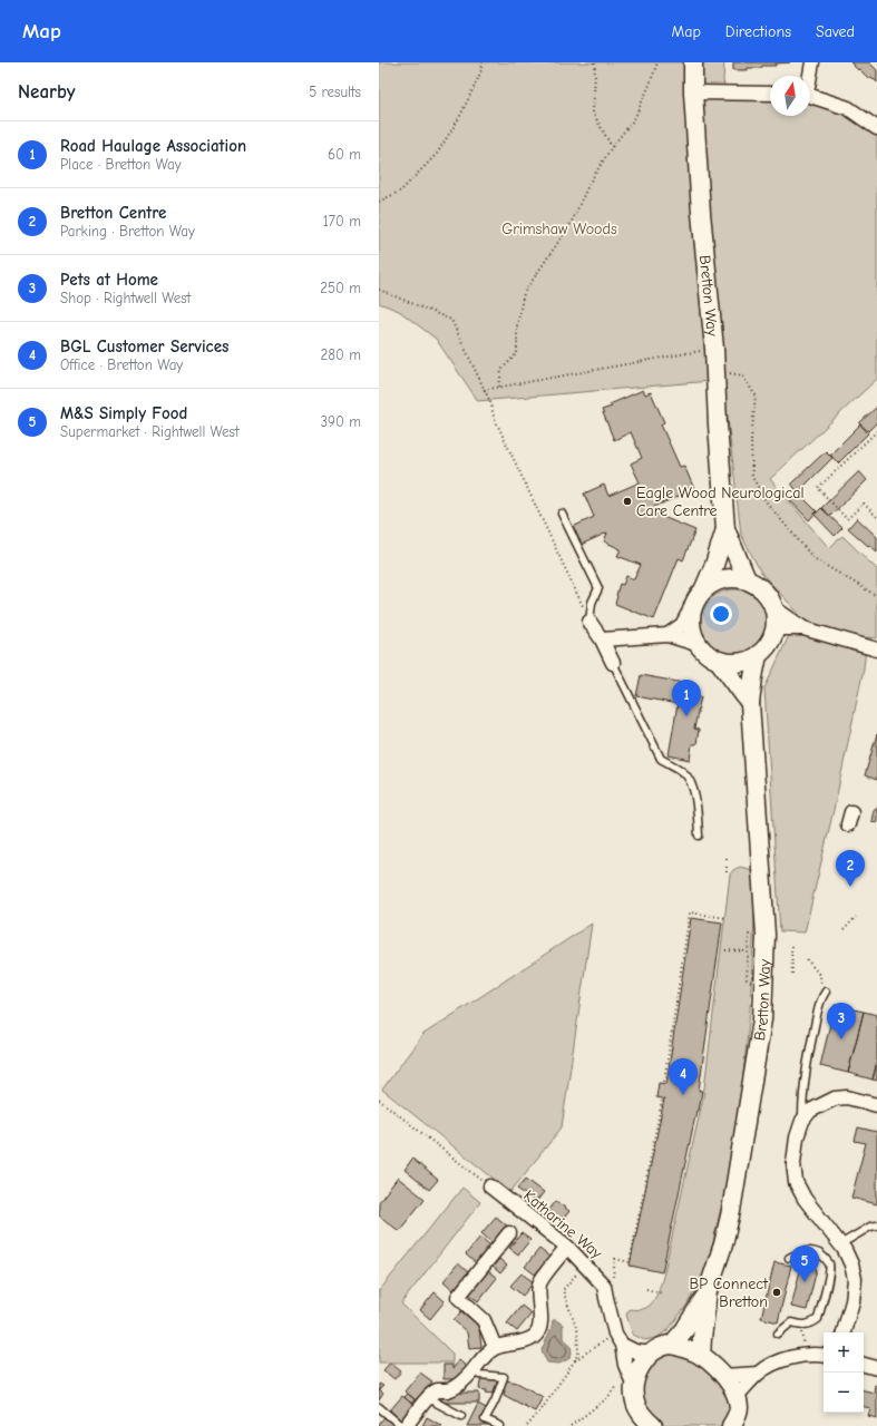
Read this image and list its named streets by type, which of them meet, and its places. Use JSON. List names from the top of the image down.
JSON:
{
  "streets": {
    "street": ["Bretton Way", "Katharine Way"]
  },
  "parks": ["Grimshaw Woods"],
  "places": ["Eagle Wood Neurological Care Centre", "BP Connect Bretton"],
  "north": "top",
  "page": {
    "header": "Map",
    "nav": ["Map", "Directions", "Saved"],
    "heading": ["Nearby", "5 results"],
    "list": [
      {
        "mark": "1",
        "name": "Road Haulage Association",
        "note": "Place · Bretton Way",
        "value": "60 m"
      },
      {
        "mark": "2",
        "name": "Bretton Centre",
        "note": "Parking · Bretton Way",
        "value": "170 m"
      },
      {
        "mark": "3",
        "name": "Pets at Home",
        "note": "Shop · Rightwell West",
        "value": "250 m"
      },
      {
        "mark": "4",
        "name": "BGL Customer Services",
        "note": "Office · Bretton Way",
        "value": "280 m"
      },
      {
        "mark": "5",
        "name": "M&S Simply Food",
        "note": "Supermarket · Rightwell West",
        "value": "390 m"
      }
    ],
    "pins": [
      "1",
      "2",
      "3",
      "4",
      "5"
    ],
    "map_buttons": ["+", "−"]
  }
}
